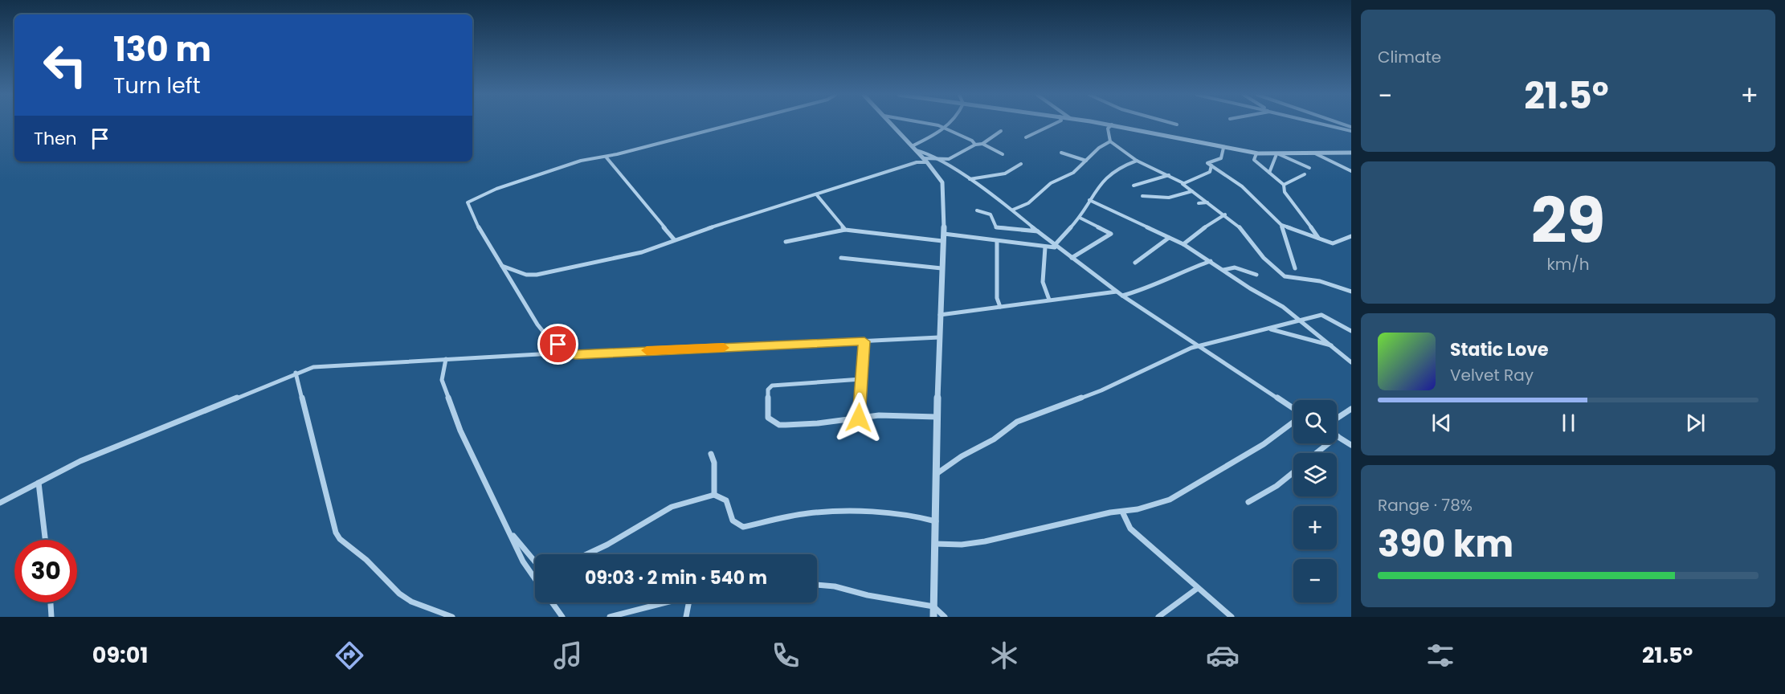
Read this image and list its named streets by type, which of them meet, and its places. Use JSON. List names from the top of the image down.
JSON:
{
  "page": {
    "tile": [
      "Climate",
      ["29", "km/h"],
      ["Range · 78%", "390 km"]
    ],
    "turn": ["130 m", "Turn left"],
    "heat": ["−", "21.5°", "+"],
    "then": "Then",
    "song": ["Static Love", "Velvet Ray"],
    "map_buttons": ["+", "−"],
    "limit": "30",
    "trip": "09:03 · 2 min · 540 m",
    "tabs": ["09:01", "21.5°"]
  }
}
